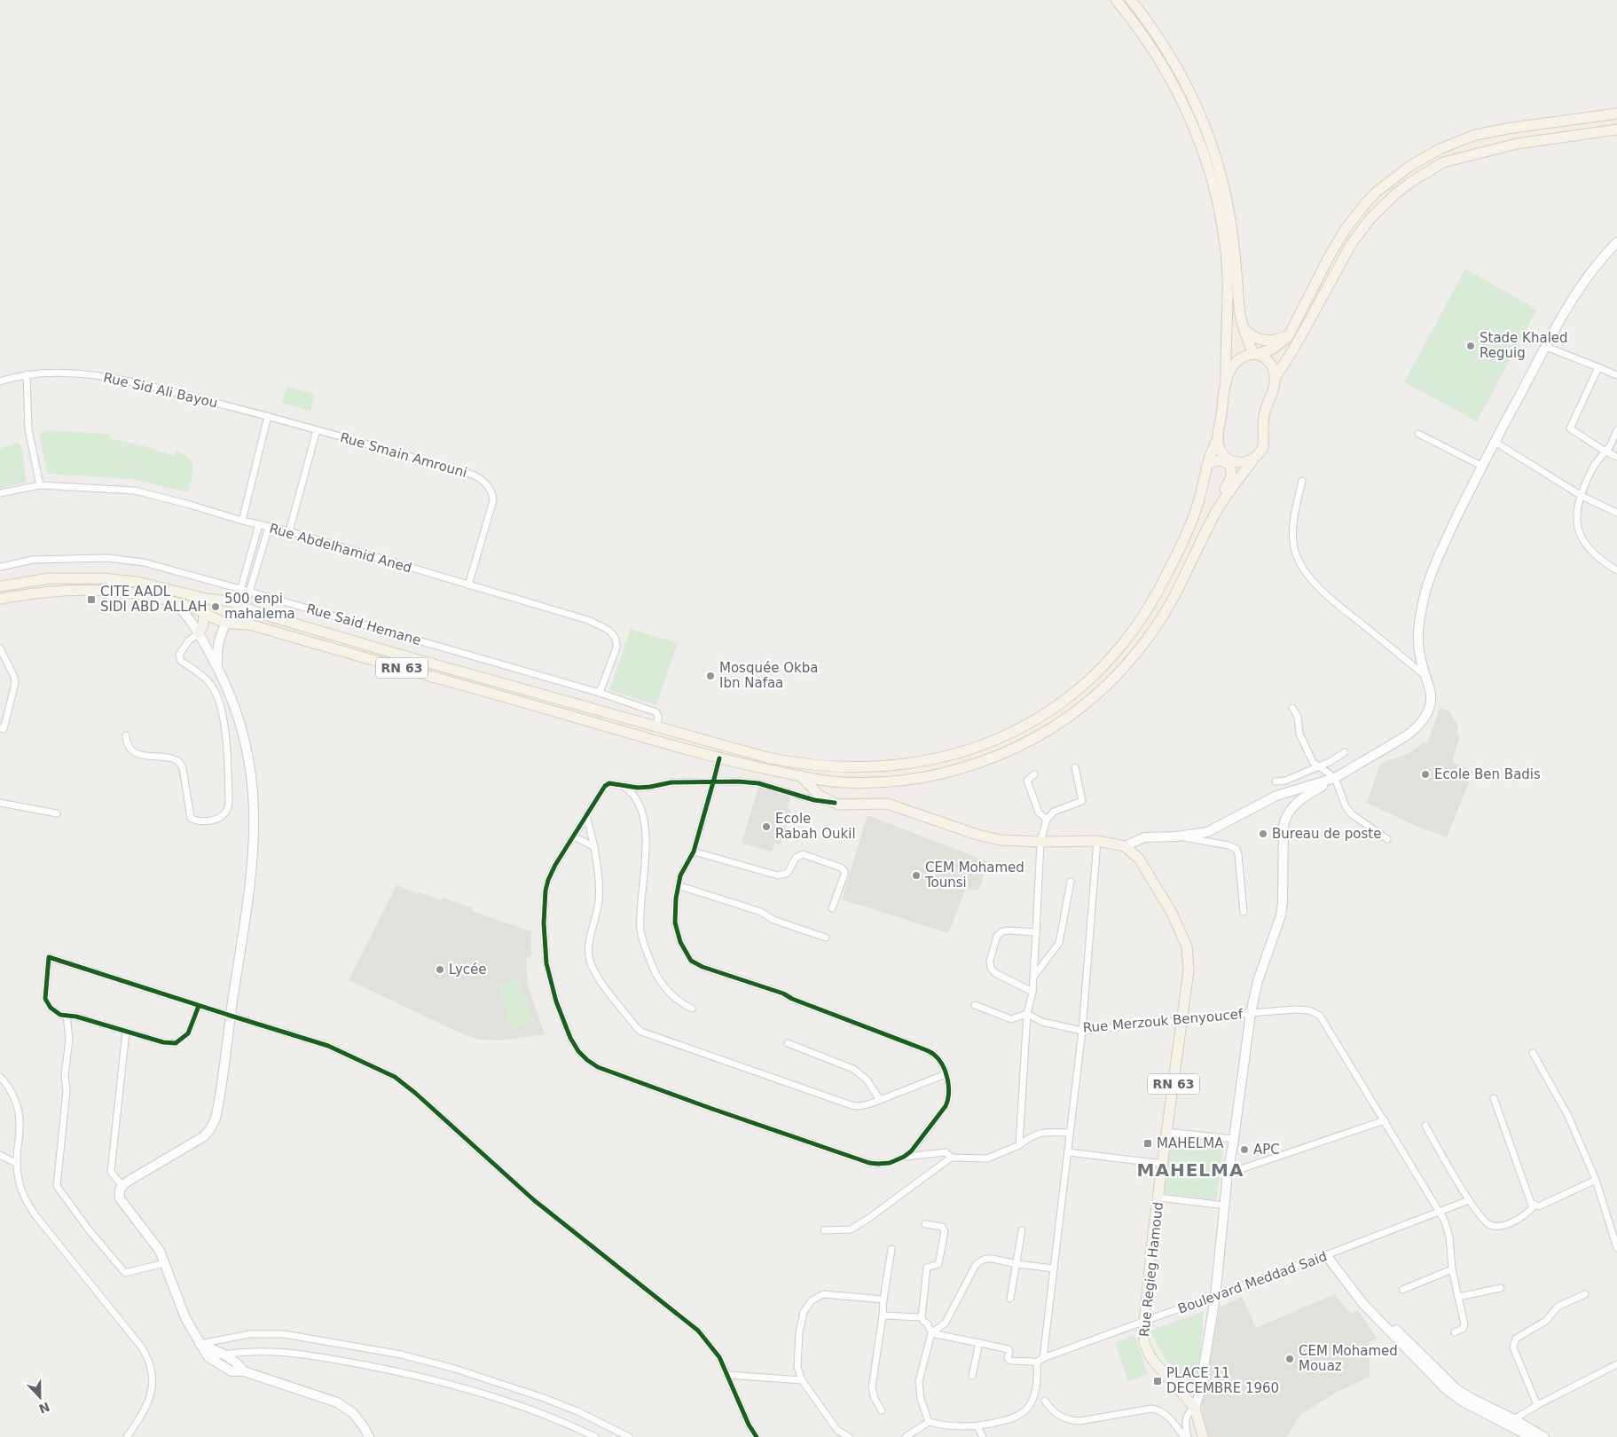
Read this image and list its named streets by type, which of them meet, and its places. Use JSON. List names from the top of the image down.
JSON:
{
  "streets": {
    "main road": ["RN 63", "Rue Regieg Hamoud"],
    "street": [
      "Rue Sid Ali Bayou",
      "Rue Smain Amrouni",
      "Rue Abdelhamid Aned",
      "Rue Said Hemane",
      "Rue Merzouk Benyoucef",
      "Boulevard Meddad Said"
    ]
  },
  "crossings": [
    ["Rue Sid Ali Bayou", "Rue Smain Amrouni"],
    ["Rue Smain Amrouni", "Rue Abdelhamid Aned"],
    ["Rue Abdelhamid Aned", "Rue Said Hemane"],
    ["RN 63", "Rue Regieg Hamoud"],
    ["Rue Merzouk Benyoucef", "Rue Regieg Hamoud"],
    ["Rue Merzouk Benyoucef", "Boulevard Meddad Said"],
    ["Rue Regieg Hamoud", "Boulevard Meddad Said"]
  ],
  "districts": ["MAHELMA"],
  "places": {
    "other": [
      "Stade Khaled Reguig",
      "500 enpi mahalema",
      "Mosquée Okba Ibn Nafaa",
      "Ecole Ben Badis",
      "Ecole Rabah Oukil",
      "Bureau de poste",
      "CEM Mohamed Tounsi",
      "Lycée",
      "APC",
      "CEM Mohamed Mouaz"
    ],
    "transit": ["CITE AADL SIDI ABD ALLAH", "MAHELMA", "PLACE 11 DECEMBRE 1960"]
  },
  "north": "bottom"
}
